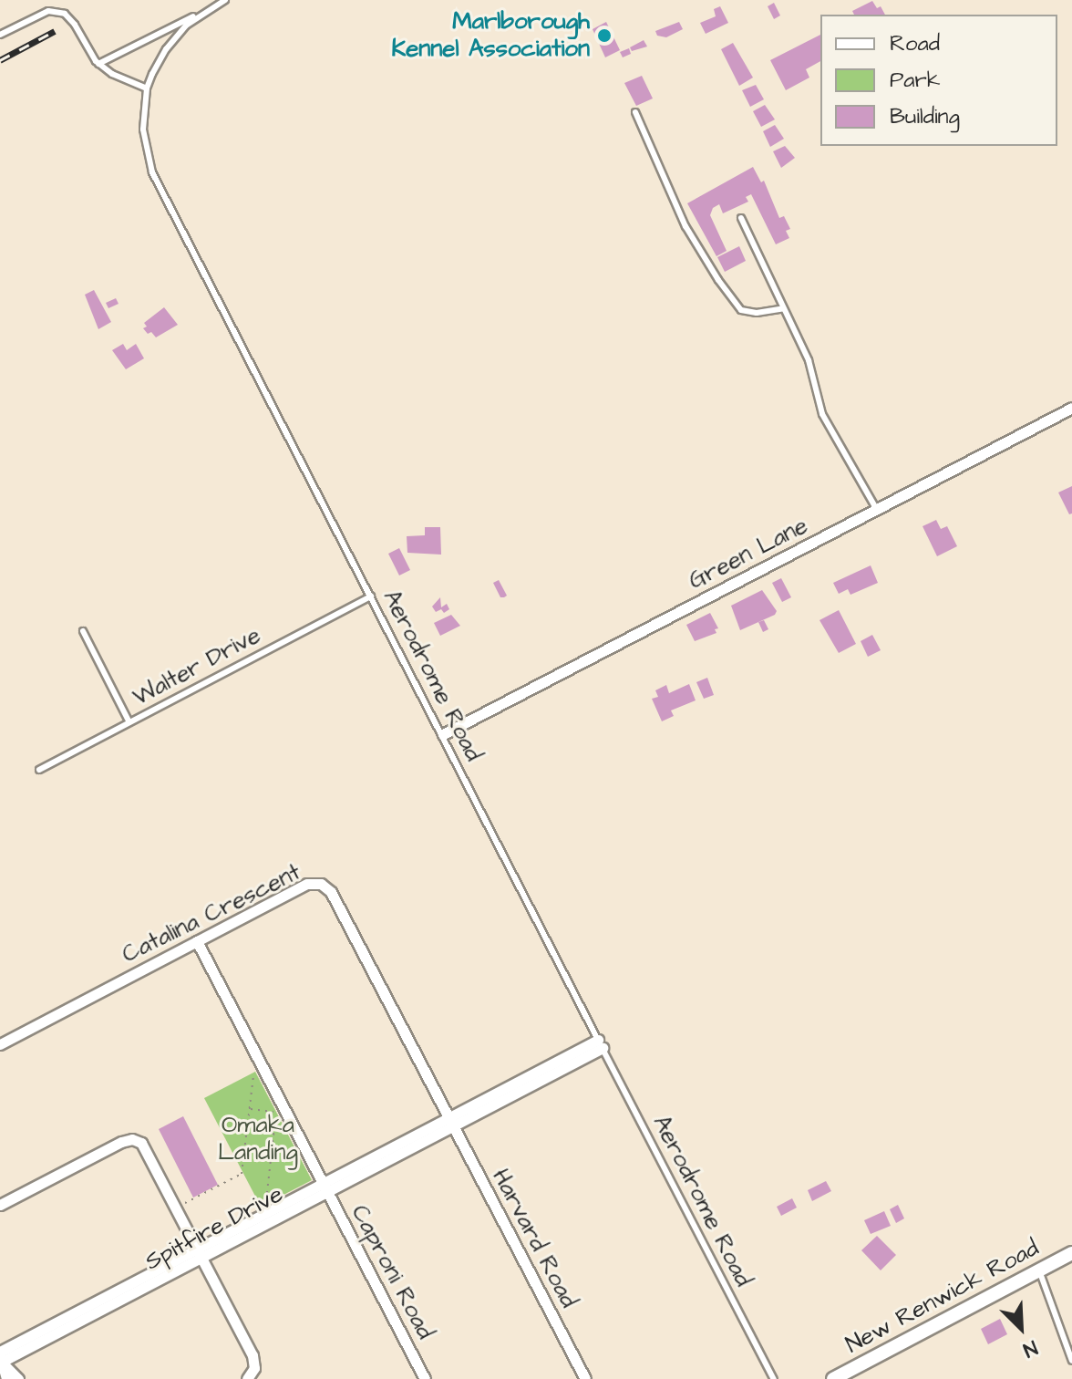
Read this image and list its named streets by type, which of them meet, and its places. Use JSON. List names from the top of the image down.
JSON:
{
  "streets": {
    "street": [
      "Green Lane",
      "Catalina Crescent",
      "Spitfire Drive",
      "Harvard Road",
      "Caproni Road",
      "New Renwick Road"
    ],
    "lane": ["Walter Drive", "Aerodrome Road"]
  },
  "crossings": [
    ["Green Lane", "Aerodrome Road"],
    ["Walter Drive", "Aerodrome Road"],
    ["Aerodrome Road", "Spitfire Drive"],
    ["Catalina Crescent", "Spitfire Drive"],
    ["Catalina Crescent", "Harvard Road"],
    ["Catalina Crescent", "Caproni Road"],
    ["Spitfire Drive", "Harvard Road"],
    ["Spitfire Drive", "Caproni Road"]
  ],
  "parks": ["Omaka Landing"],
  "places": ["Marlborough Kennel Association"],
  "legend": ["Road", "Park", "Building"],
  "north": "bottom right"
}
